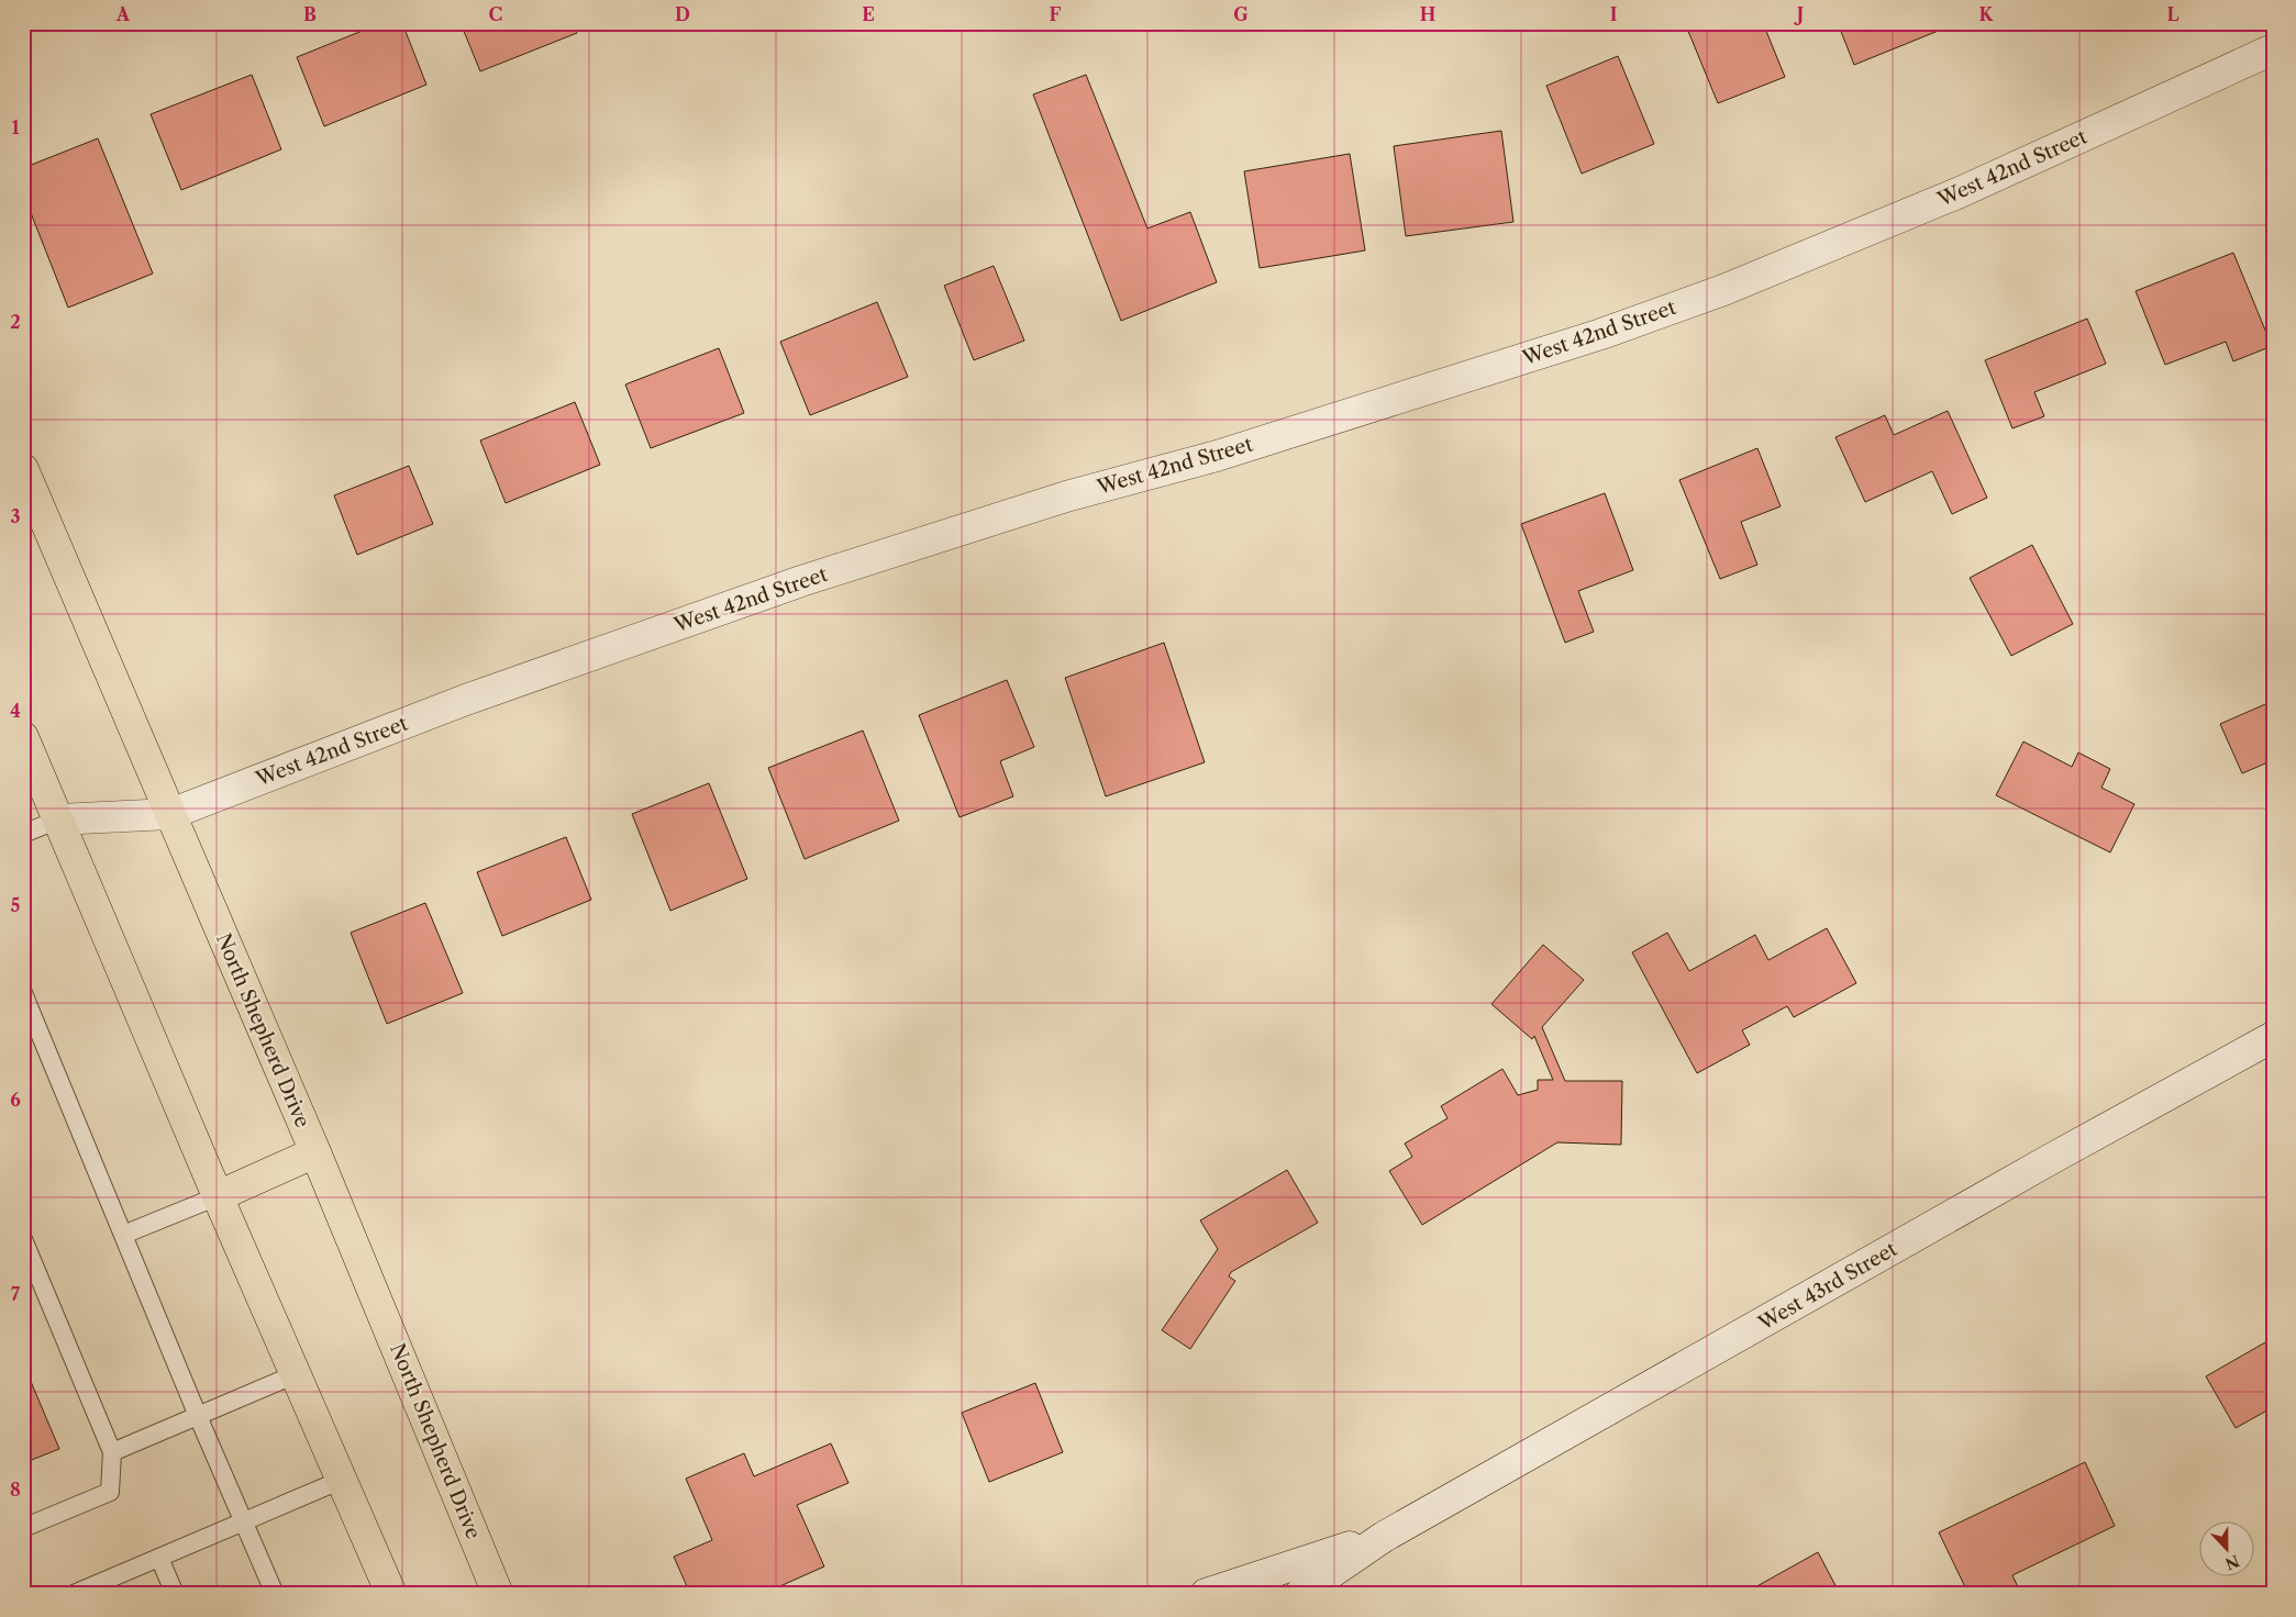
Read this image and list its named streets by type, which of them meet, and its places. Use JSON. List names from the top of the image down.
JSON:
{
  "streets": {
    "main road": ["North Shepherd Drive"],
    "street": ["West 42nd Street", "West 43rd Street"]
  },
  "crossings": [
    ["West 42nd Street", "North Shepherd Drive"]
  ],
  "north": "bottom",
  "grid": {
    "columns": [
      "A",
      "B",
      "C",
      "D",
      "E",
      "F",
      "G",
      "H",
      "I",
      "J",
      "K",
      "L"
    ],
    "rows": [
      "1",
      "2",
      "3",
      "4",
      "5",
      "6",
      "7",
      "8"
    ]
  }
}
